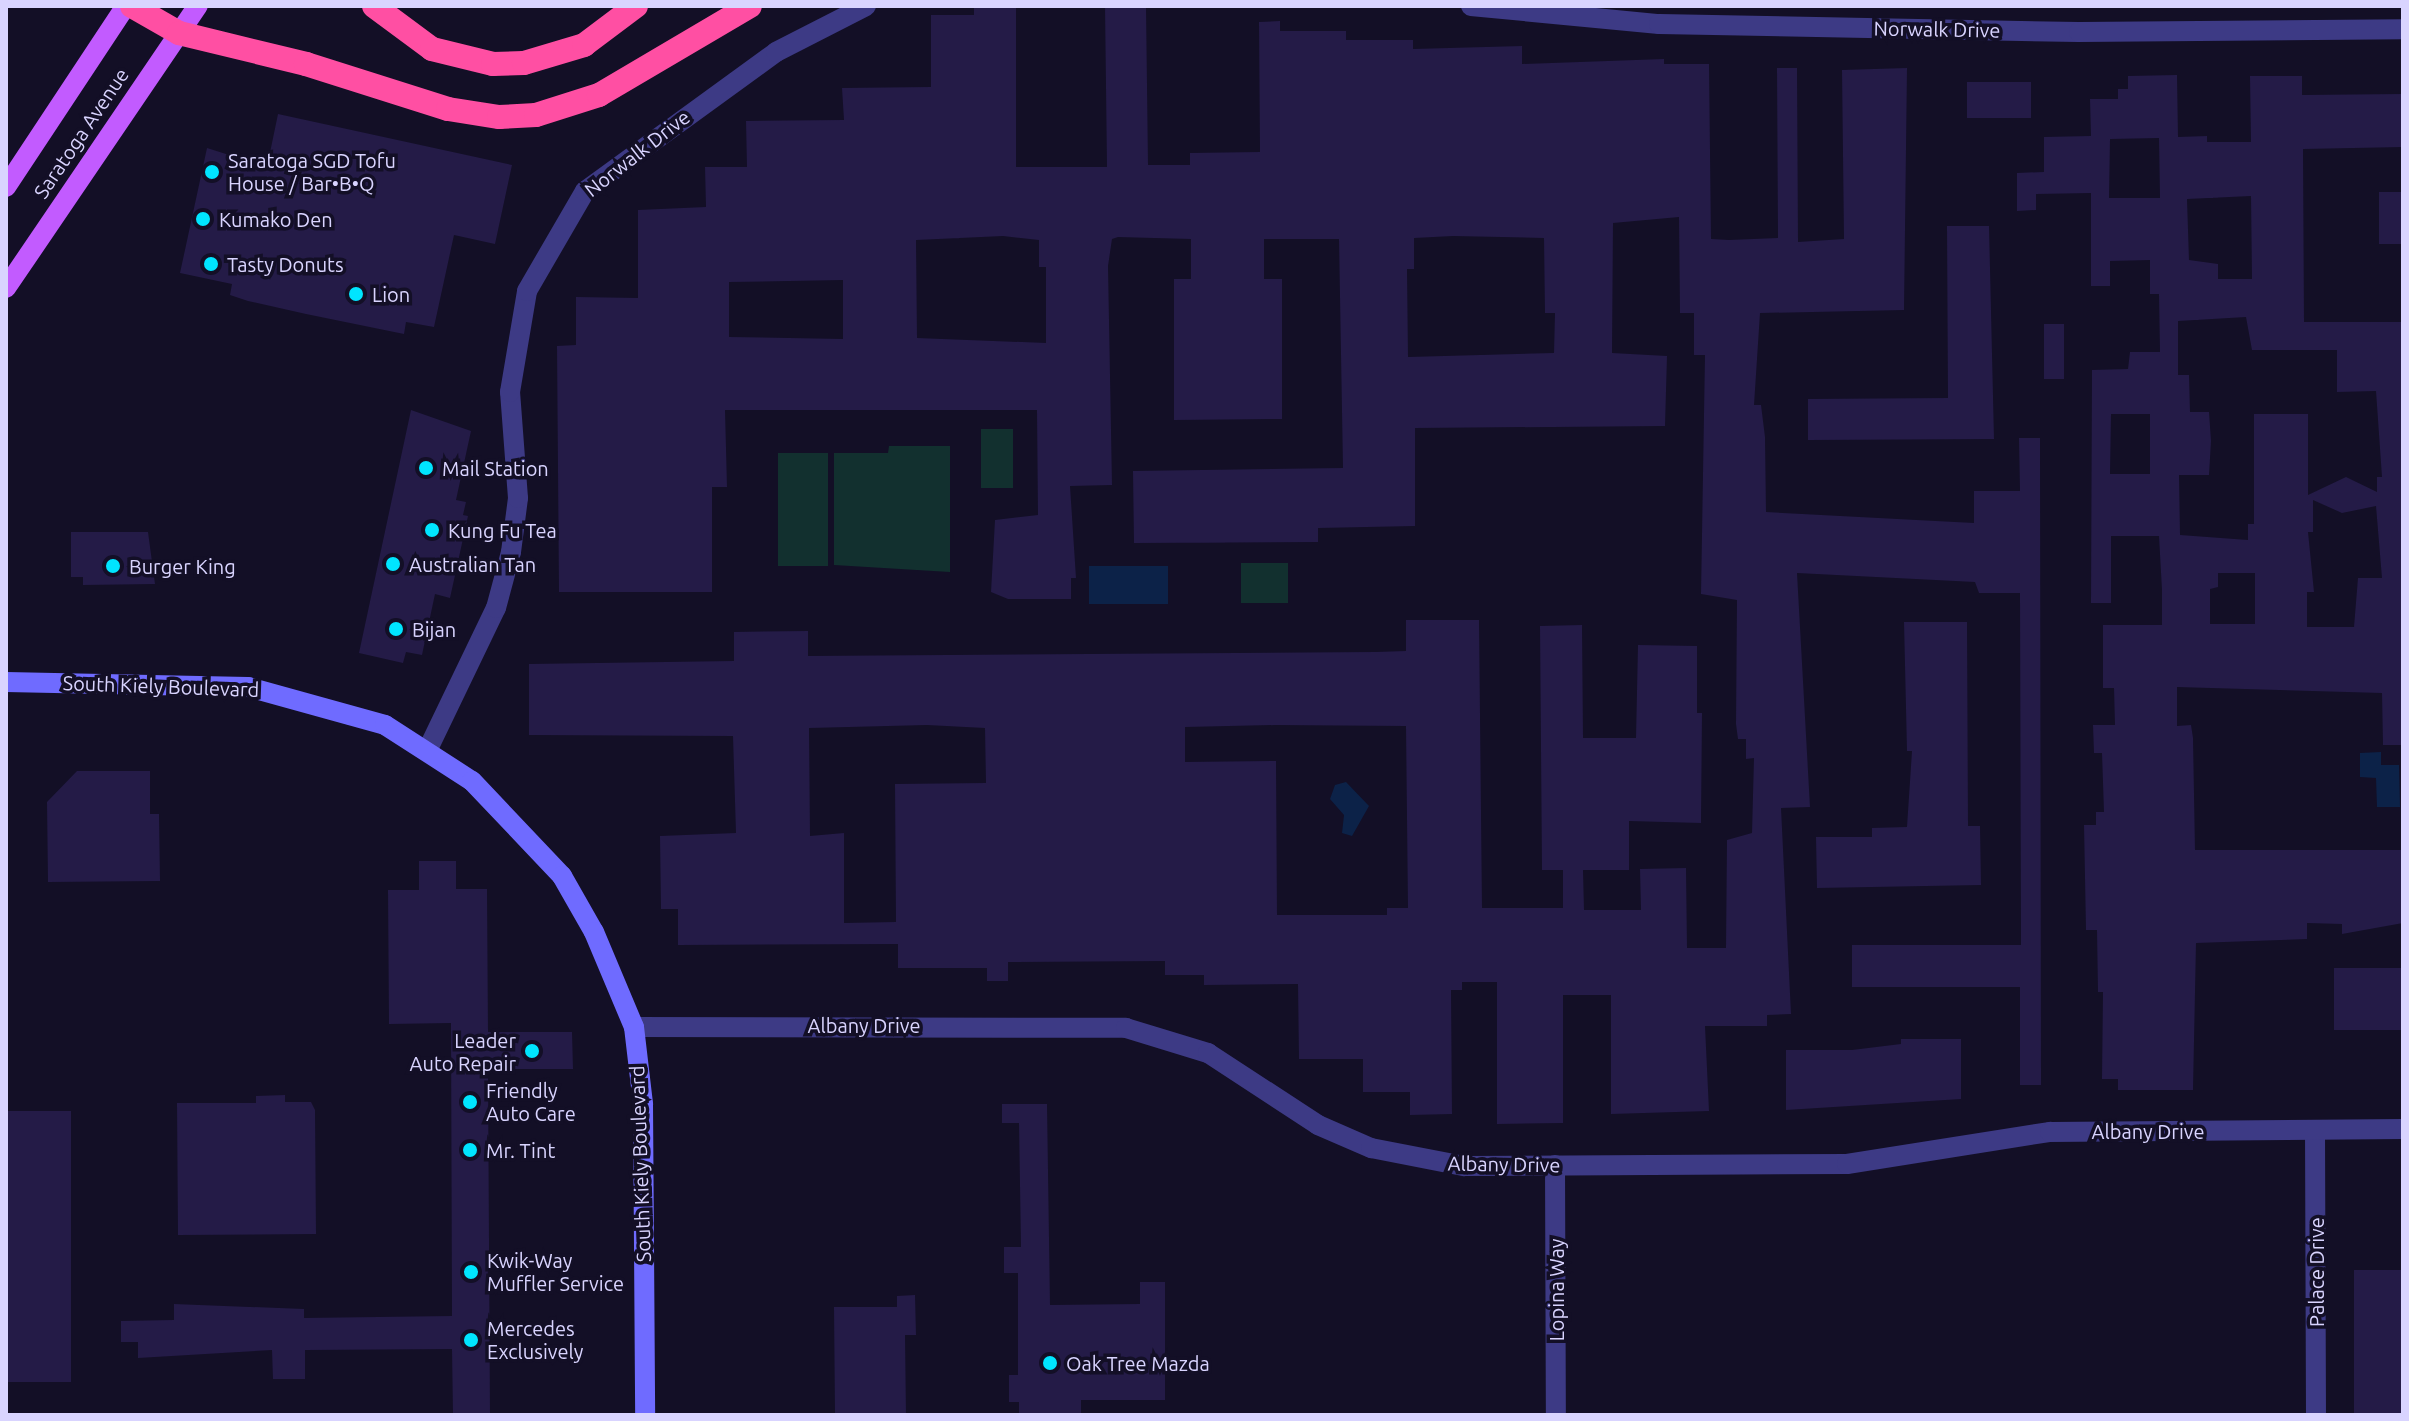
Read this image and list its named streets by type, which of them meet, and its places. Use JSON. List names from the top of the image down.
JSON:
{
  "streets": {
    "main road": ["Saratoga Avenue", "South Kiely Boulevard"],
    "street": [
      "Norwalk Drive",
      "Albany Drive",
      "Palace Drive",
      "Lopina Way"
    ]
  },
  "crossings": [
    ["Norwalk Drive", "South Kiely Boulevard"],
    ["South Kiely Boulevard", "Albany Drive"],
    ["Albany Drive", "Palace Drive"],
    ["Albany Drive", "Lopina Way"]
  ],
  "places": [
    "Saratoga SGD Tofu House / Bar•B•Q",
    "Kumako Den",
    "Tasty Donuts",
    "Lion",
    "Mail Station",
    "Kung Fu Tea",
    "Australian Tan",
    "Burger King",
    "Bijan",
    "Leader Auto Repair",
    "Friendly Auto Care",
    "Mr. Tint",
    "Kwik-Way Muffler Service",
    "Mercedes Exclusively",
    "Oak Tree Mazda"
  ]
}
